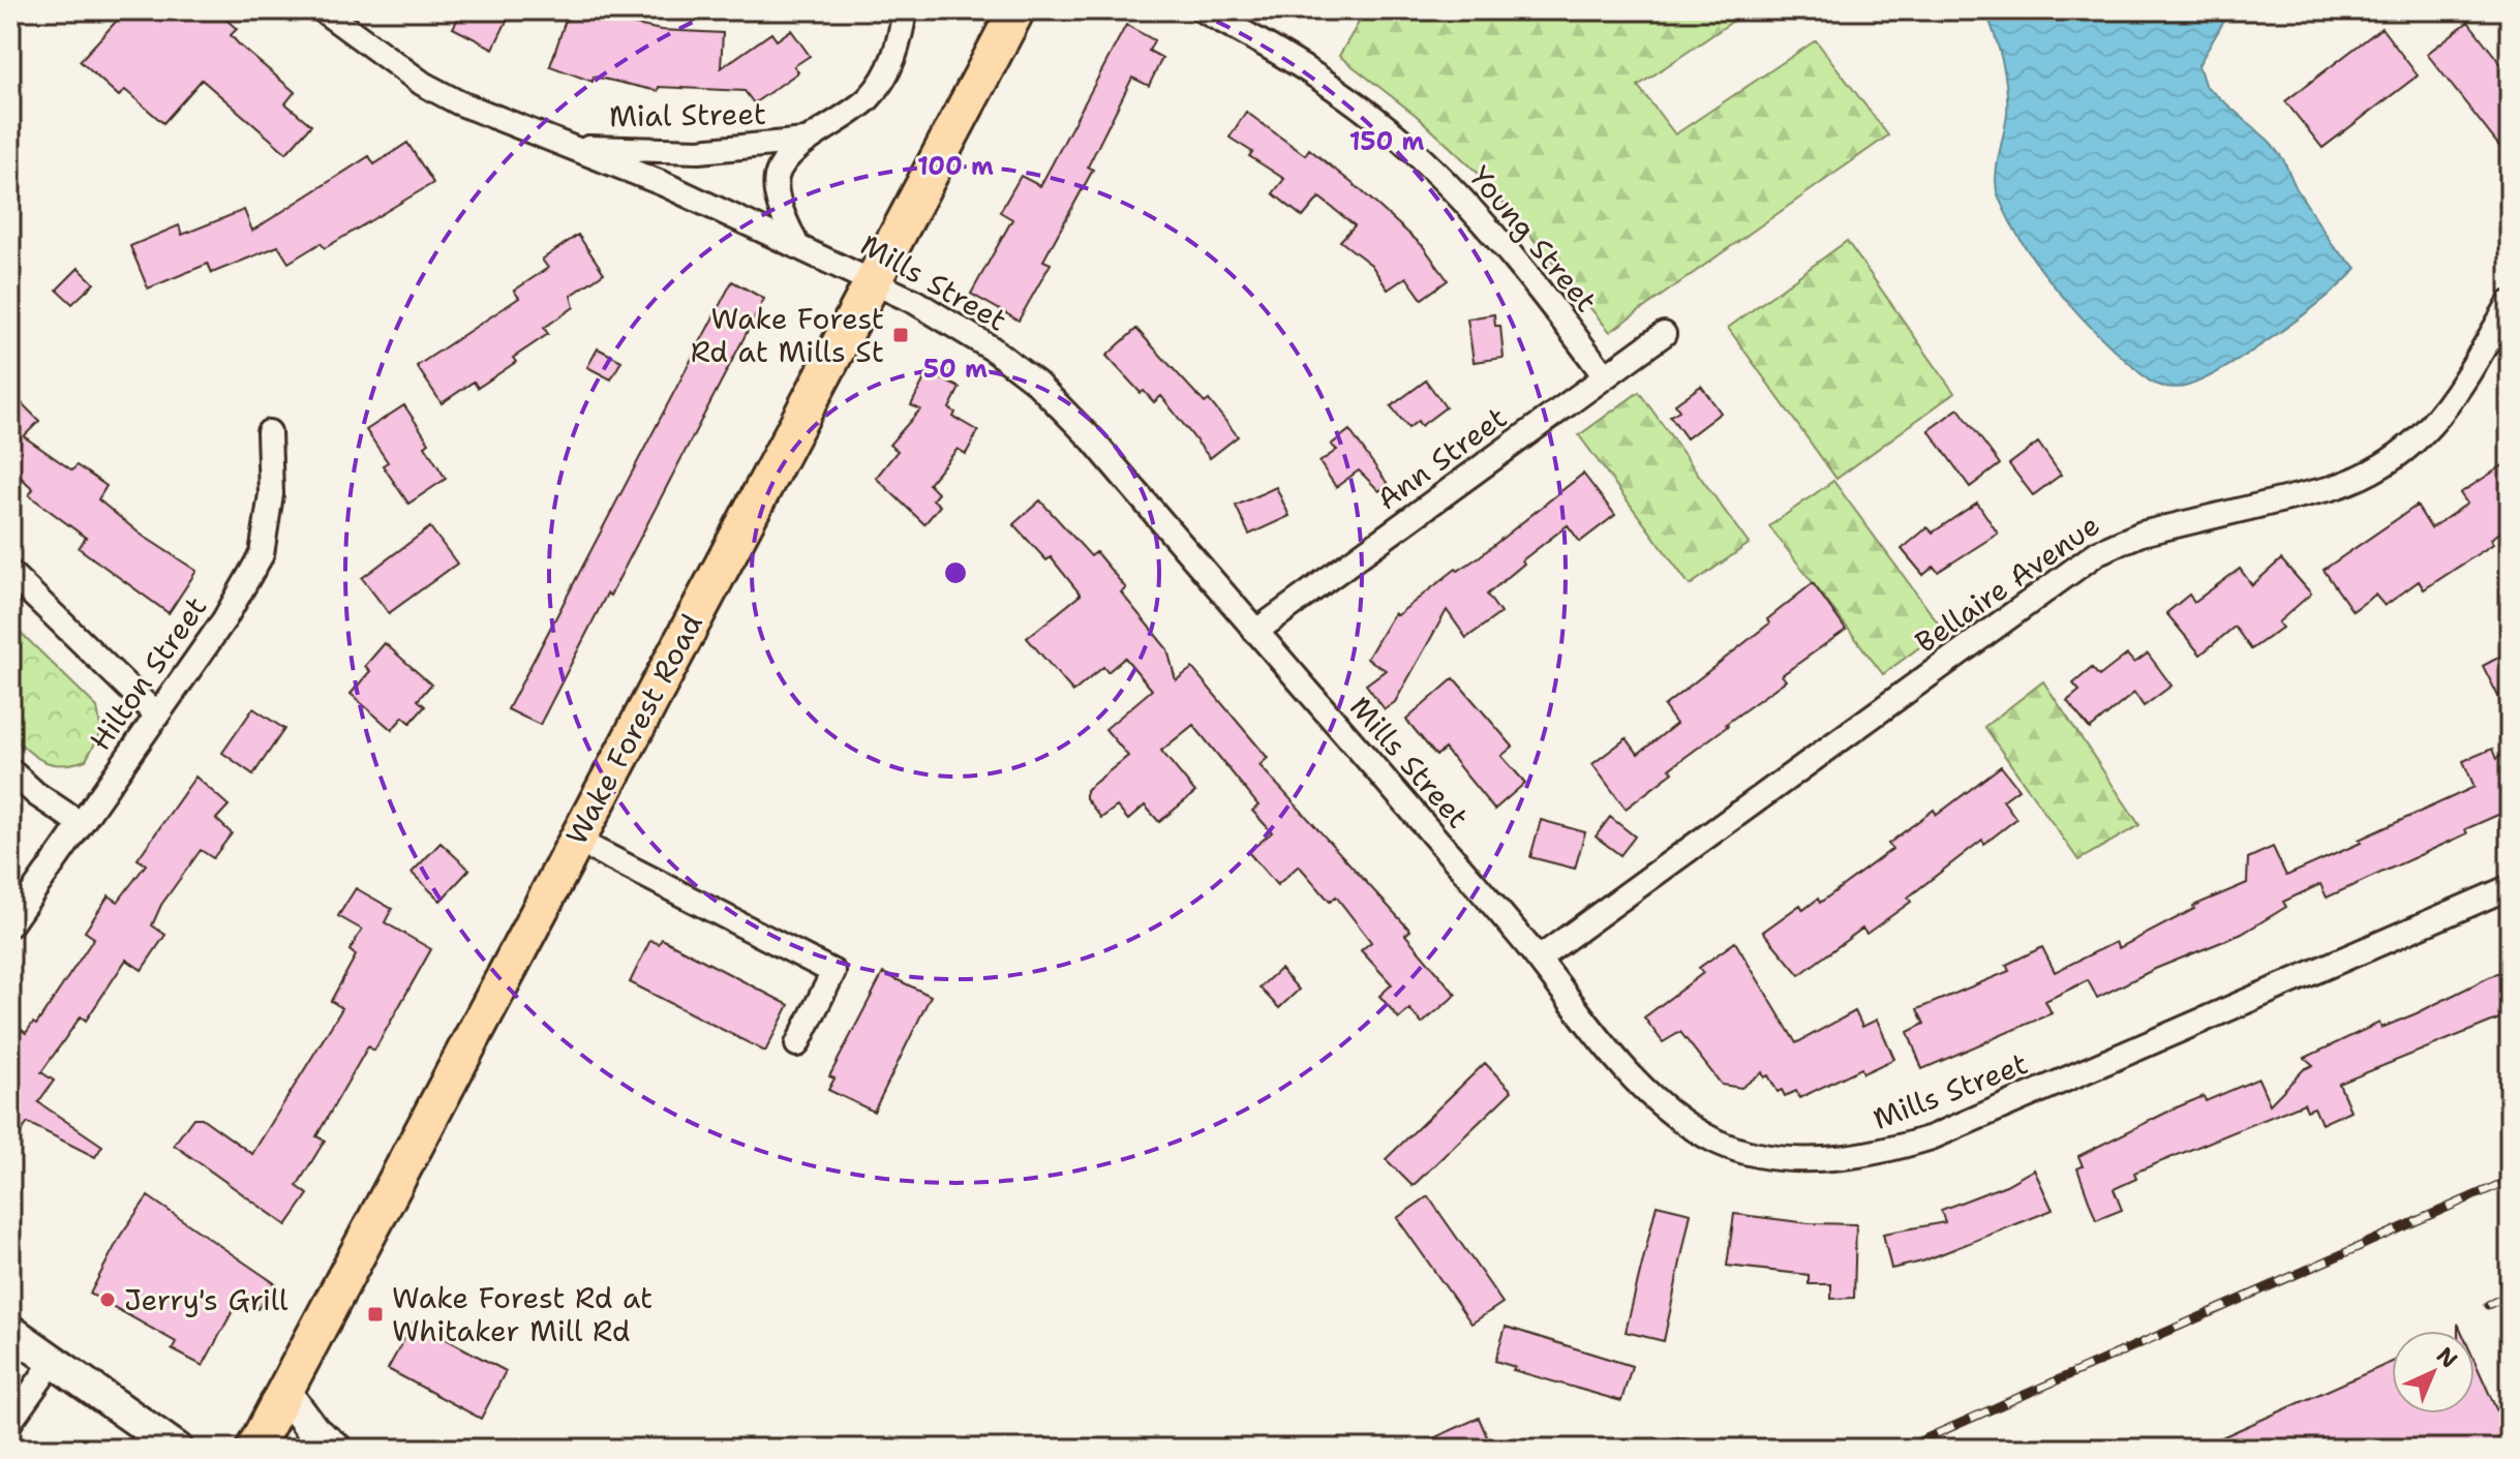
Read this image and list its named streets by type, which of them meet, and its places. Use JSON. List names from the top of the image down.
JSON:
{
  "streets": {
    "main road": ["Wake Forest Road"],
    "street": [
      "Mial Street",
      "Young Street",
      "Mills Street",
      "Ann Street",
      "Bellaire Avenue",
      "Hilton Street"
    ]
  },
  "crossings": [
    ["Mial Street", "Mills Street"],
    ["Young Street", "Ann Street"],
    ["Mills Street", "Ann Street"],
    ["Mills Street", "Bellaire Avenue"],
    ["Mills Street", "Wake Forest Road"]
  ],
  "places": {
    "transit": ["Wake Forest Rd at Mills St", "Wake Forest Rd at Whitaker Mill Rd"],
    "other": ["Jerry's Grill"]
  },
  "north": "top right",
  "rings": ["150 m", "100 m", "50 m"]
}
